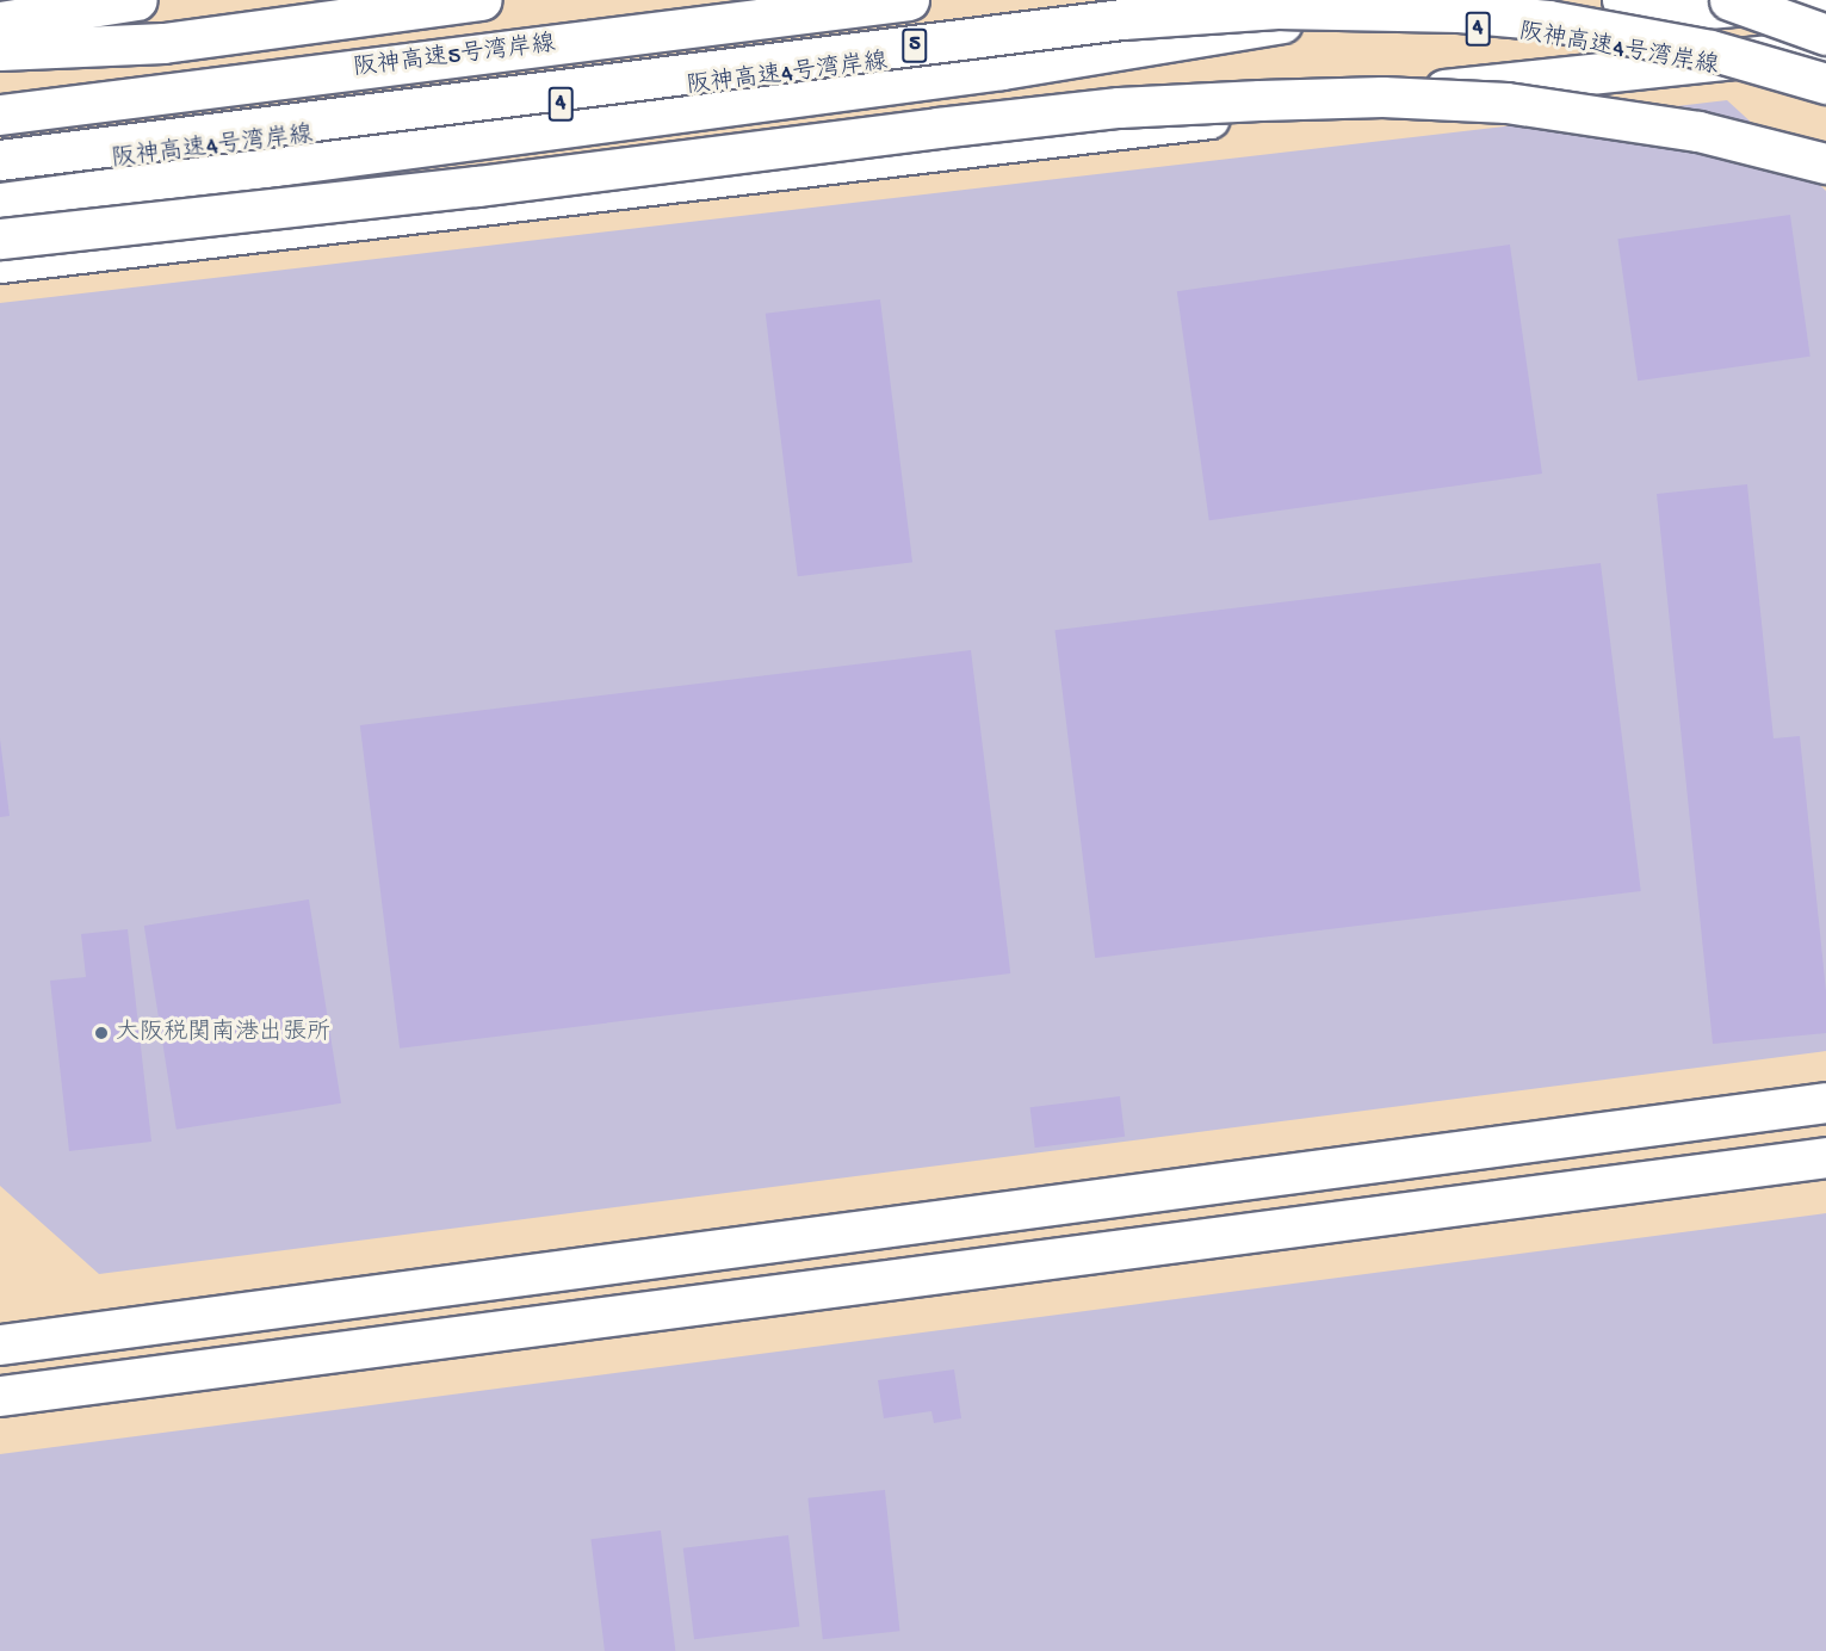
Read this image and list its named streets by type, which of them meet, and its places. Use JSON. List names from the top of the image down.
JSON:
{
  "streets": {
    "main road": [
      "4",
      "5",
      "阪神高速4号湾岸線",
      "阪神高速5号湾岸線"
    ]
  },
  "places": ["大阪税関南港出張所"]
}
